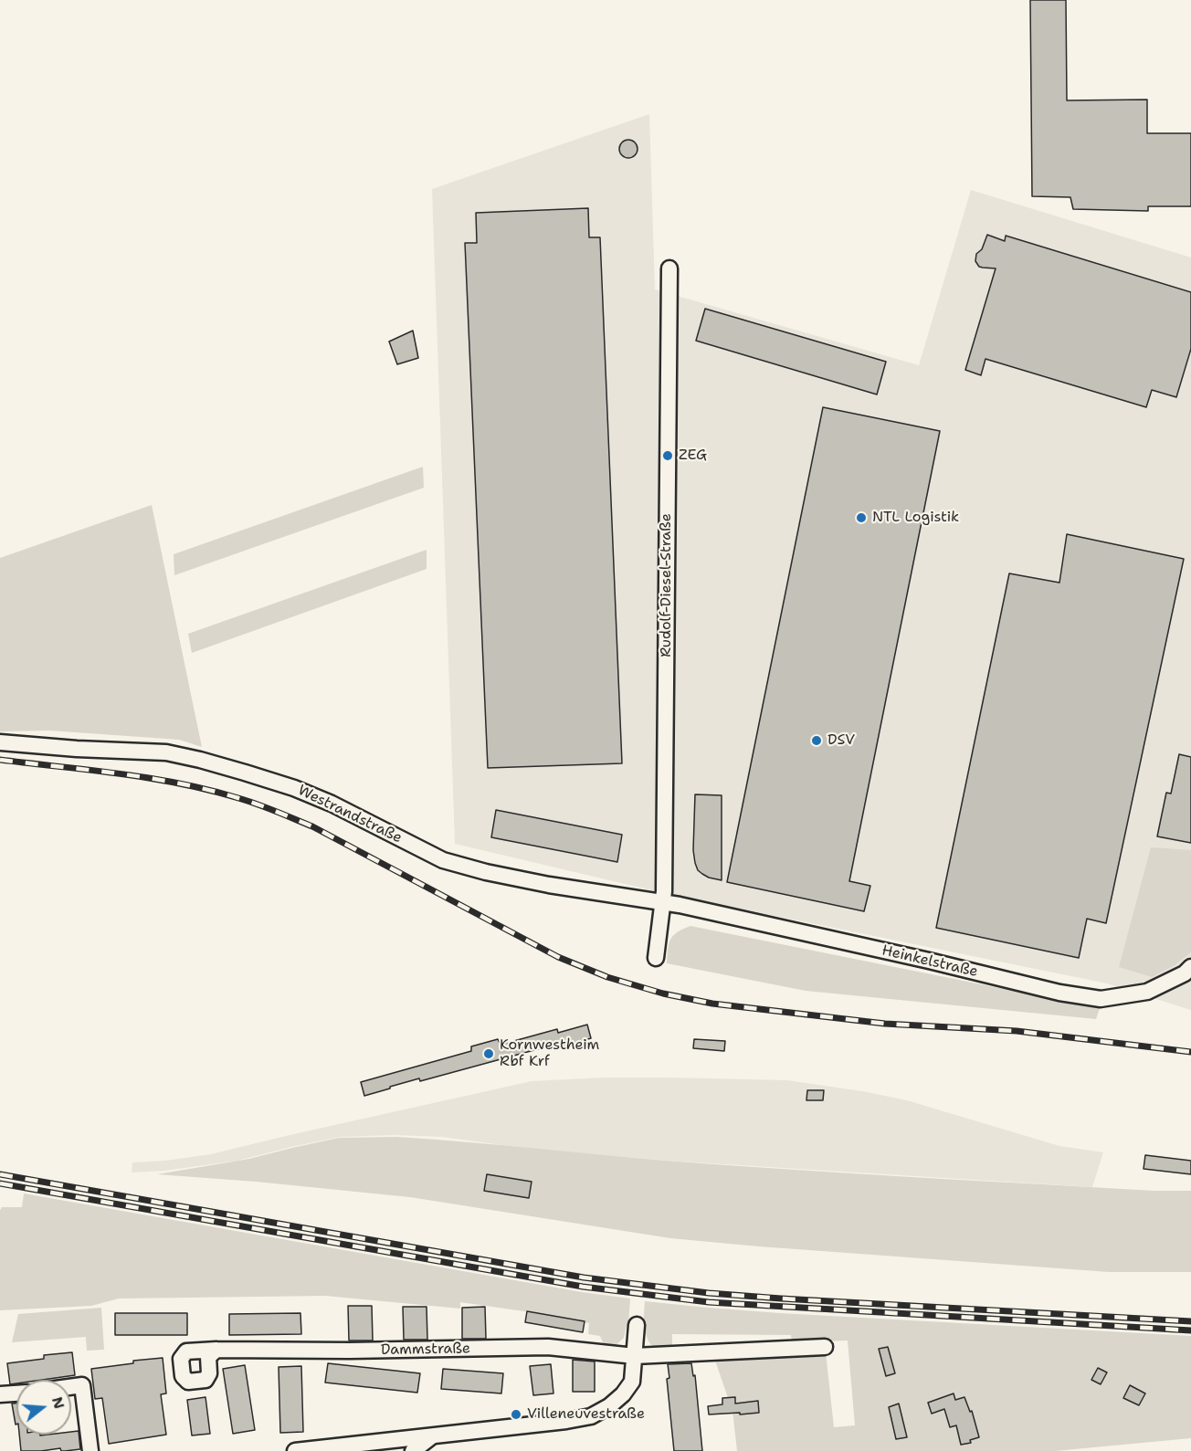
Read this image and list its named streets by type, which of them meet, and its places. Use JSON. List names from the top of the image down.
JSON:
{
  "streets": {
    "street": [
      "Rudolf-Diesel-Straße",
      "Westrandstraße",
      "Heinkelstraße",
      "Dammstraße"
    ]
  },
  "crossings": [
    ["Rudolf-Diesel-Straße", "Westrandstraße"],
    ["Rudolf-Diesel-Straße", "Heinkelstraße"],
    ["Westrandstraße", "Heinkelstraße"]
  ],
  "places": [
    "ZEG",
    "NTL Logistik",
    "DSV",
    "Kornwestheim Rbf Krf",
    "Villeneuvestraße"
  ],
  "north": "right"
}
